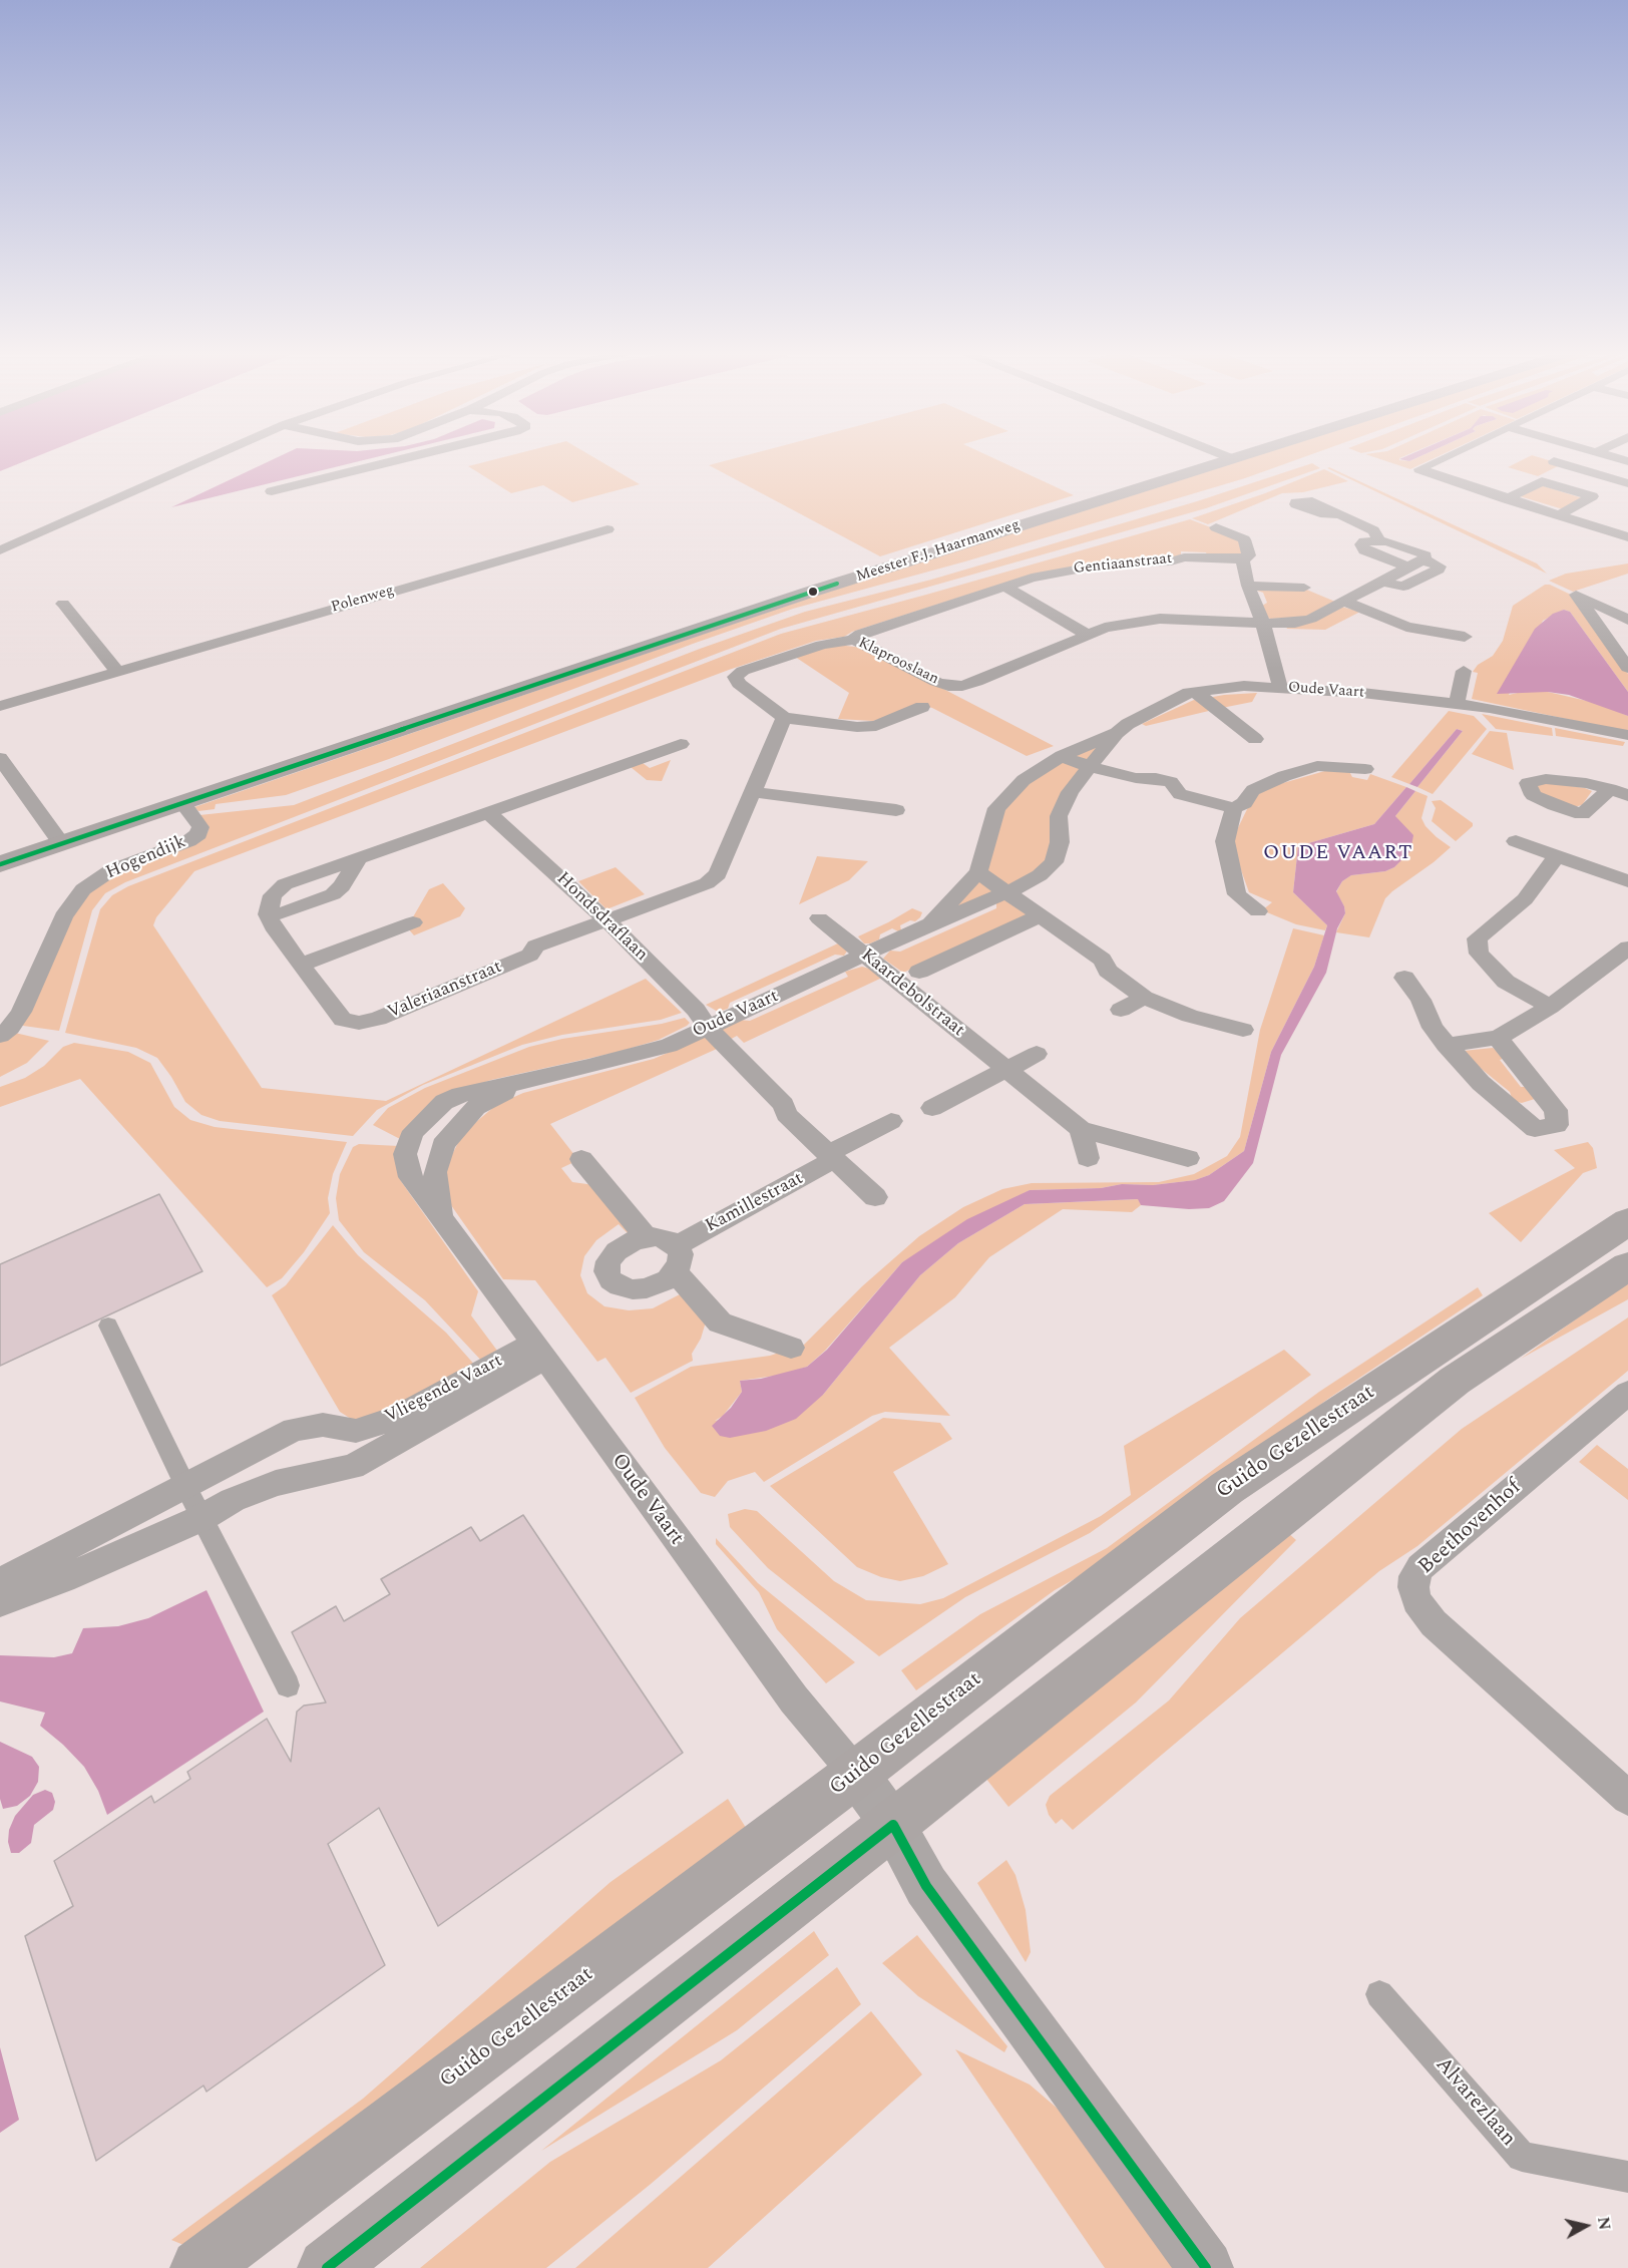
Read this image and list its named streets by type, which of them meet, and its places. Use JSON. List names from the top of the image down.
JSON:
{
  "streets": {
    "main road": ["Meester F.J. Haarmanweg", "Guido Gezellestraat"],
    "street": [
      "Gentiaanstraat",
      "Polenweg",
      "Klaprooslaan",
      "Oude Vaart",
      "Hogendijk",
      "Hondsdraflaan",
      "Valeriaanstraat",
      "Kaardebolstraat",
      "Kamillestraat",
      "Vliegende Vaart",
      "Beethovenhof",
      "Alvarezlaan"
    ]
  },
  "crossings": [
    ["Meester F.J. Haarmanweg", "Hogendijk"],
    ["Gentiaanstraat", "Klaprooslaan"],
    ["Oude Vaart", "Hondsdraflaan"],
    ["Oude Vaart", "Kaardebolstraat"],
    ["Oude Vaart", "Vliegende Vaart"],
    ["Oude Vaart", "Guido Gezellestraat"],
    ["Hondsdraflaan", "Valeriaanstraat"]
  ],
  "districts": ["OUDE VAART"],
  "north": "right"
}
